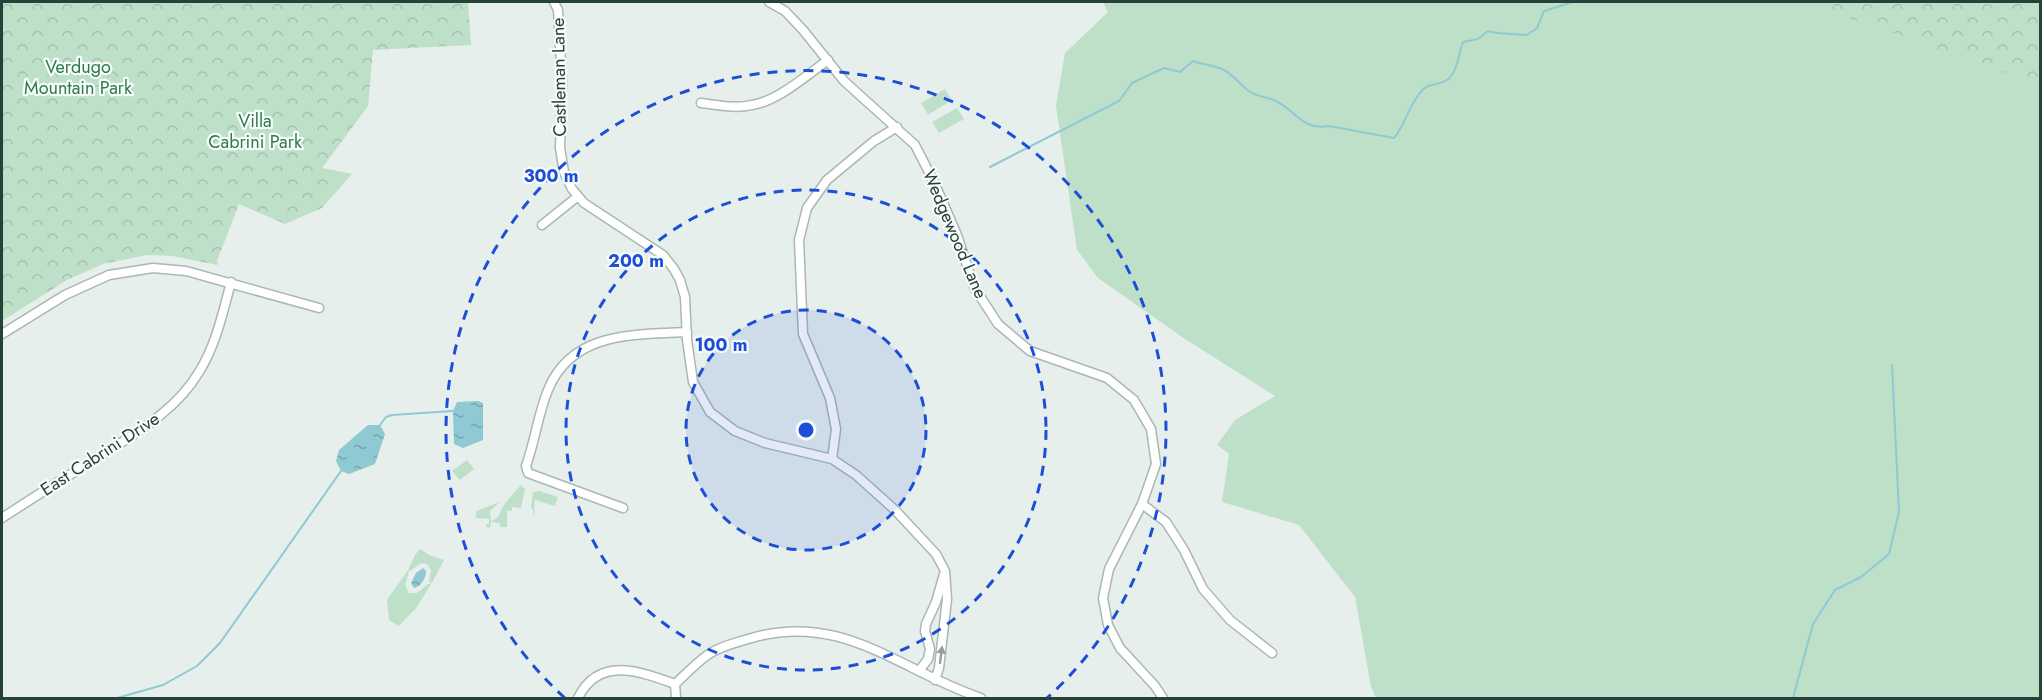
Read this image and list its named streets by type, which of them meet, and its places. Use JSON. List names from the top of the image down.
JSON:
{
  "streets": {
    "street": ["Castleman Lane", "Wedgewood Lane", "East Cabrini Drive"]
  },
  "parks": ["Verdugo Mountain Park", "Villa Cabrini Park"],
  "rings": ["300 m", "200 m", "100 m"]
}
